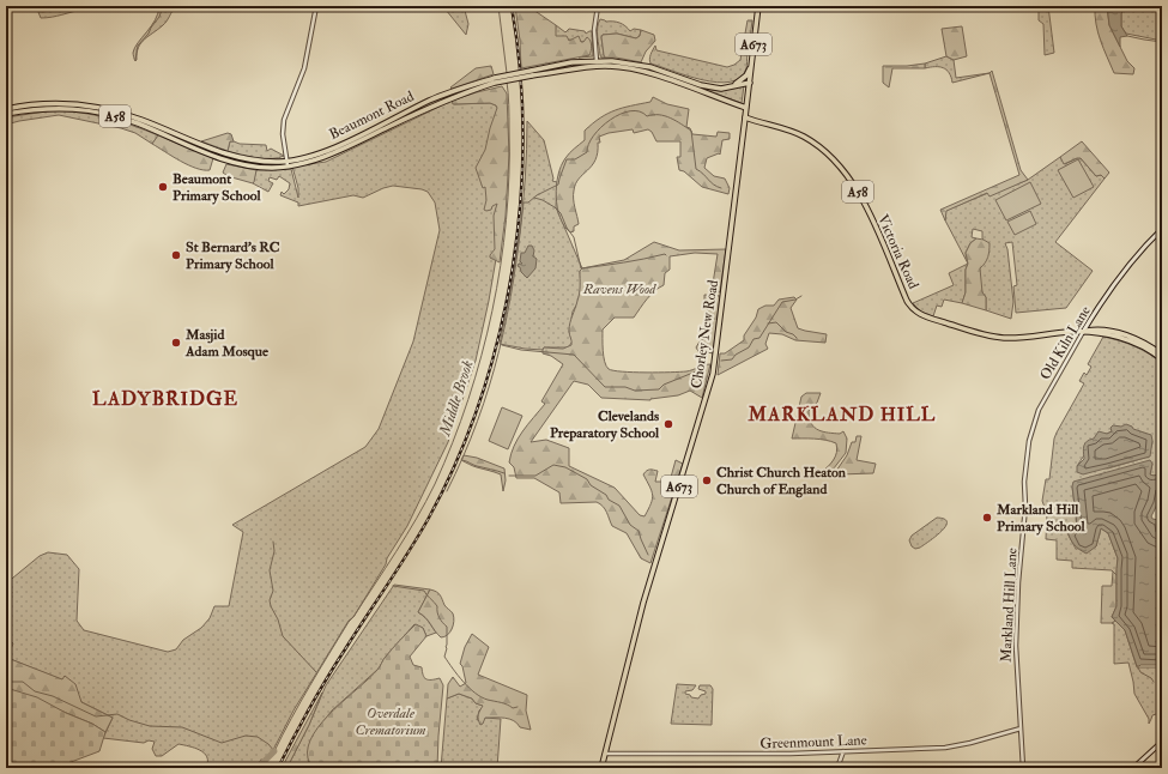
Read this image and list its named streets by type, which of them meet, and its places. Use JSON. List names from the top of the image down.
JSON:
{
  "streets": {
    "main road": [
      "A673",
      "Beaumont Road",
      "A58",
      "Victoria Road",
      "Chorley New Road",
      "Old Kiln Lane"
    ],
    "street": ["Markland Hill Lane", "Greenmount Lane"]
  },
  "crossings": [
    ["Beaumont Road", "Chorley New Road"],
    ["A58", "Victoria Road"],
    ["A58", "Old Kiln Lane"],
    ["Victoria Road", "Chorley New Road"],
    ["Victoria Road", "Old Kiln Lane"],
    ["Chorley New Road", "Greenmount Lane"],
    ["Old Kiln Lane", "Markland Hill Lane"],
    ["Markland Hill Lane", "Greenmount Lane"]
  ],
  "districts": ["LADYBRIDGE", "MARKLAND HILL"],
  "water": ["Middle Brook"],
  "parks": ["Ravens Wood", "Overdale Crematorium"],
  "places": [
    "Beaumont Primary School",
    "St Bernard's RC Primary School",
    "Masjid Adam Mosque",
    "Clevelands Preparatory School",
    "Christ Church Heaton Church of England",
    "Markland Hill Primary School"
  ]
}
